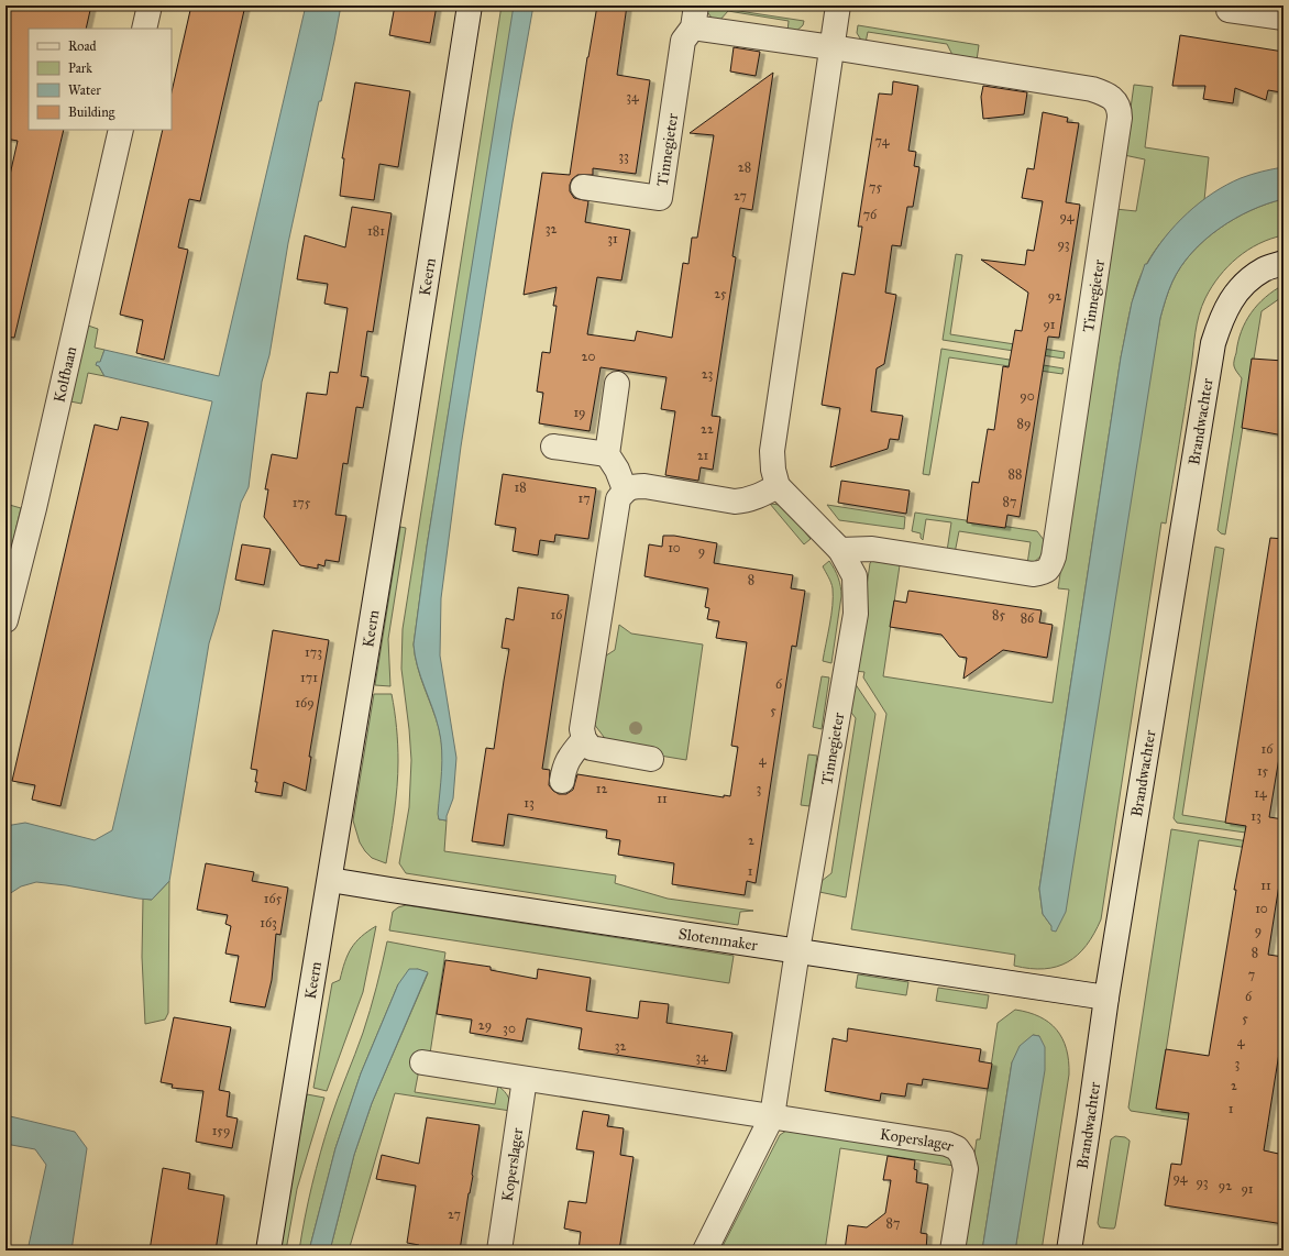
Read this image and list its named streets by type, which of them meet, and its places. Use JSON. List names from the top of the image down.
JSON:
{
  "streets": {
    "street": [
      "Tinnegieter",
      "Keern",
      "Kolfbaan",
      "Brandwachter",
      "Slotenmaker",
      "Koperslager"
    ]
  },
  "crossings": [
    ["Tinnegieter", "Slotenmaker"],
    ["Keern", "Slotenmaker"],
    ["Brandwachter", "Slotenmaker"]
  ],
  "house_numbers": [
    "34",
    "74",
    "33",
    "28",
    "75",
    "27",
    "76",
    "94",
    "32",
    "181",
    "31",
    "93",
    "25",
    "92",
    "91",
    "20",
    "23",
    "90",
    "19",
    "89",
    "22",
    "21",
    "88",
    "18",
    "17",
    "87",
    "175",
    "10",
    "9",
    "8",
    "16",
    "85",
    "86",
    "173",
    "171",
    "6",
    "169",
    "5",
    "16",
    "4",
    "15",
    "12",
    "3",
    "14",
    "11",
    "13",
    "13",
    "2",
    "1",
    "11",
    "165",
    "10",
    "163",
    "9",
    "8",
    "7",
    "6",
    "5",
    "29",
    "30",
    "4",
    "32",
    "34",
    "3",
    "2",
    "1",
    "159",
    "94",
    "93",
    "92",
    "91",
    "27",
    "87"
  ],
  "legend": [
    "Road",
    "Park",
    "Water",
    "Building"
  ]
}
